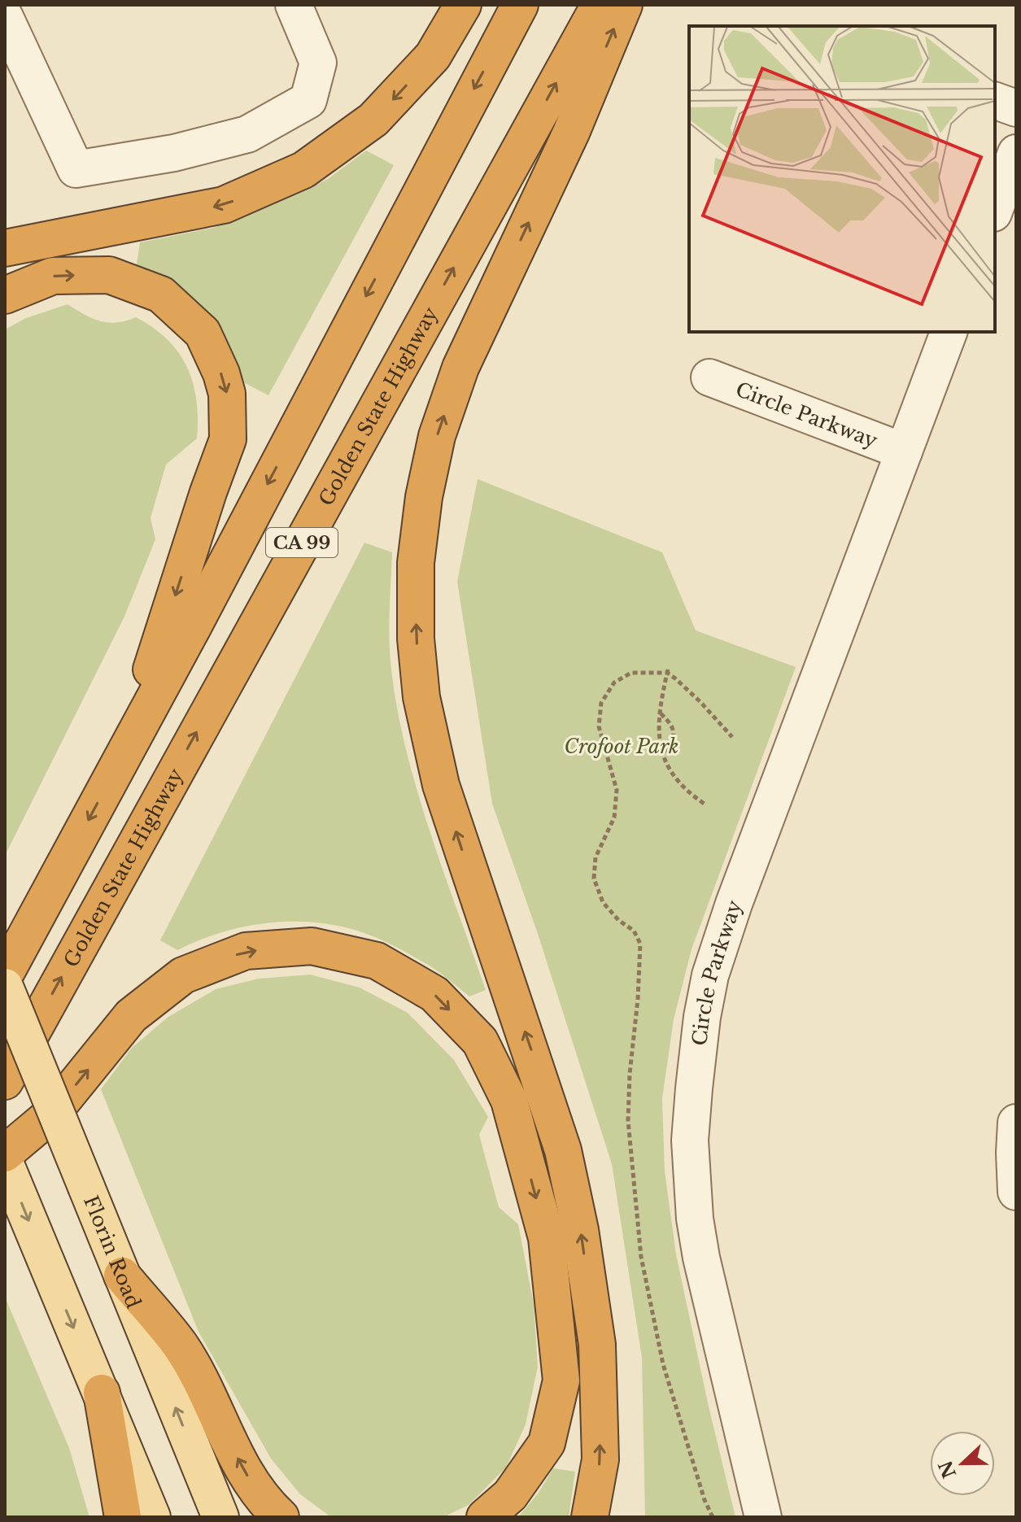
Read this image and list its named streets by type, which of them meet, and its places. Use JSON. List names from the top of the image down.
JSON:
{
  "streets": {
    "highway": ["Golden State Highway", "CA 99"],
    "main road": ["Florin Road"],
    "street": ["Circle Parkway"]
  },
  "parks": ["Crofoot Park"],
  "north": "left"
}
